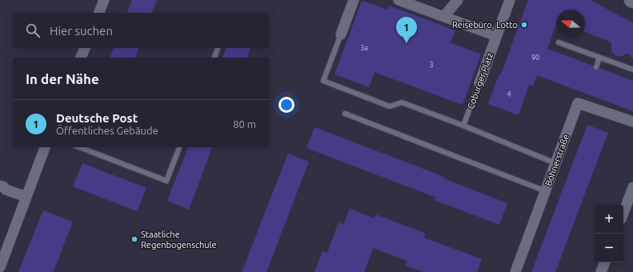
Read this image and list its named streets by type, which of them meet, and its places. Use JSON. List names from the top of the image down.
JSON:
{
  "streets": {
    "street": ["Coburger Platz", "Böhnerstraße"]
  },
  "places": ["Reisebüro, Lotto", "Staatliche Regenbogenschule"],
  "house_numbers": [
    "3a",
    "90",
    "3",
    "4"
  ],
  "north": "left",
  "page": {
    "search": "Hier suchen",
    "pins": "1",
    "heading": "In der Nähe",
    "list": [
      {
        "mark": "1",
        "name": "Deutsche Post",
        "note": "Öffentliches Gebäude",
        "value": "80 m"
      }
    ],
    "map_buttons": ["+", "−"]
  }
}
